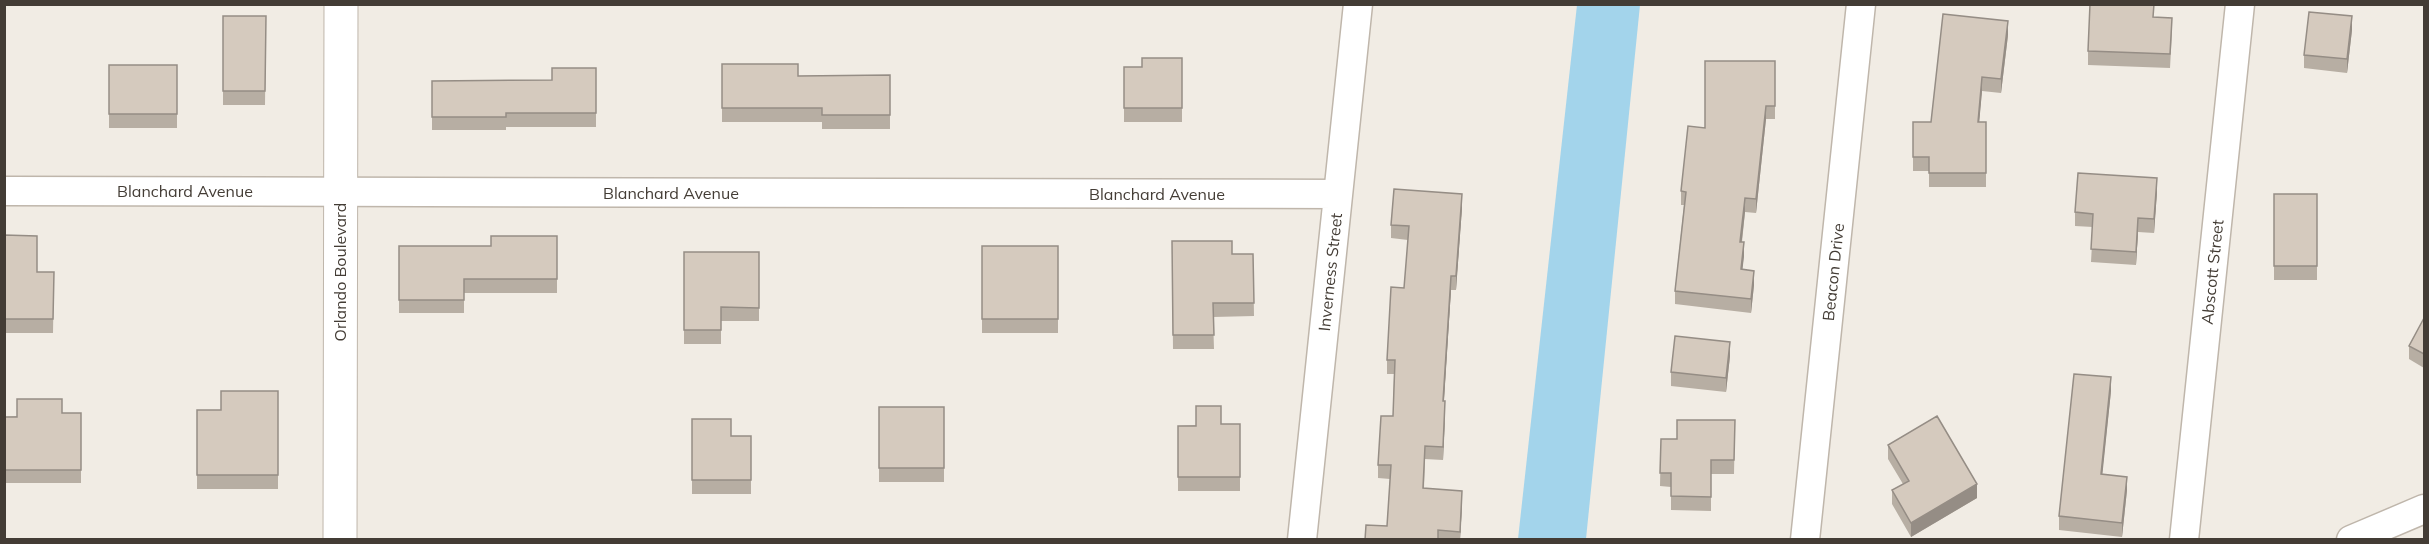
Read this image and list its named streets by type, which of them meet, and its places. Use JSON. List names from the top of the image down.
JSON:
{
  "streets": {
    "street": [
      "Blanchard Avenue",
      "Orlando Boulevard",
      "Inverness Street",
      "Beacon Drive",
      "Abscott Street"
    ]
  },
  "crossings": [
    ["Blanchard Avenue", "Orlando Boulevard"],
    ["Blanchard Avenue", "Inverness Street"]
  ]
}
